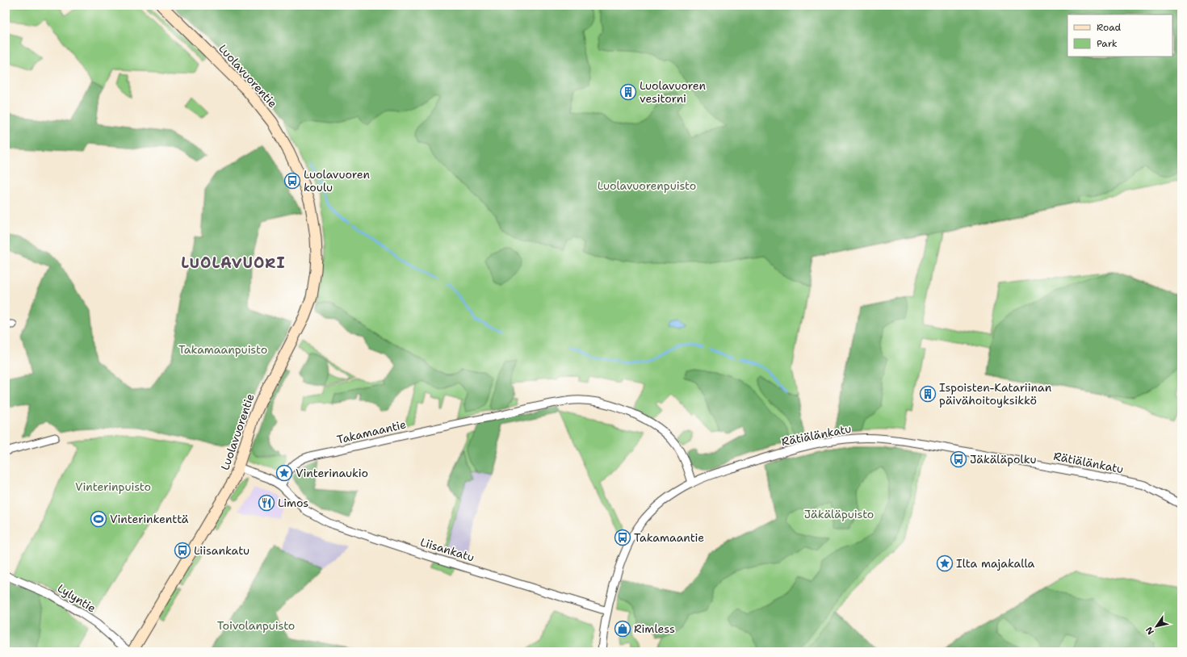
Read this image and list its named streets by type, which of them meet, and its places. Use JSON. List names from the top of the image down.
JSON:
{
  "streets": {
    "street": [
      "Luolavuorentie",
      "Takamaantie",
      "Rätiälänkatu",
      "Liisankatu",
      "Lylyntie"
    ]
  },
  "crossings": [
    ["Luolavuorentie", "Liisankatu"],
    ["Takamaantie", "Rätiälänkatu"],
    ["Takamaantie", "Liisankatu"],
    ["Rätiälänkatu", "Liisankatu"]
  ],
  "districts": ["LUOLAVUORI"],
  "parks": [
    "Luolavuorenpuisto",
    "Takamaanpuisto",
    "Vinterinpuisto",
    "Jäkäläpuisto",
    "Toivolanpuisto"
  ],
  "places": {
    "building": ["Luolavuoren vesitorni", "Ispoisten-Katariinan päivähoitoyksikkö"],
    "bus stop": [
      "Luolavuoren koulu",
      "Jäkäläpolku",
      "Takamaantie",
      "Liisankatu"
    ],
    "place": ["Vinterinaukio", "Ilta majakalla"],
    "restaurant": ["Limos"],
    "sports": ["Vinterinkenttä"],
    "shop": ["Rimless"]
  },
  "legend": ["Road", "Park"],
  "north": "bottom left"
}
